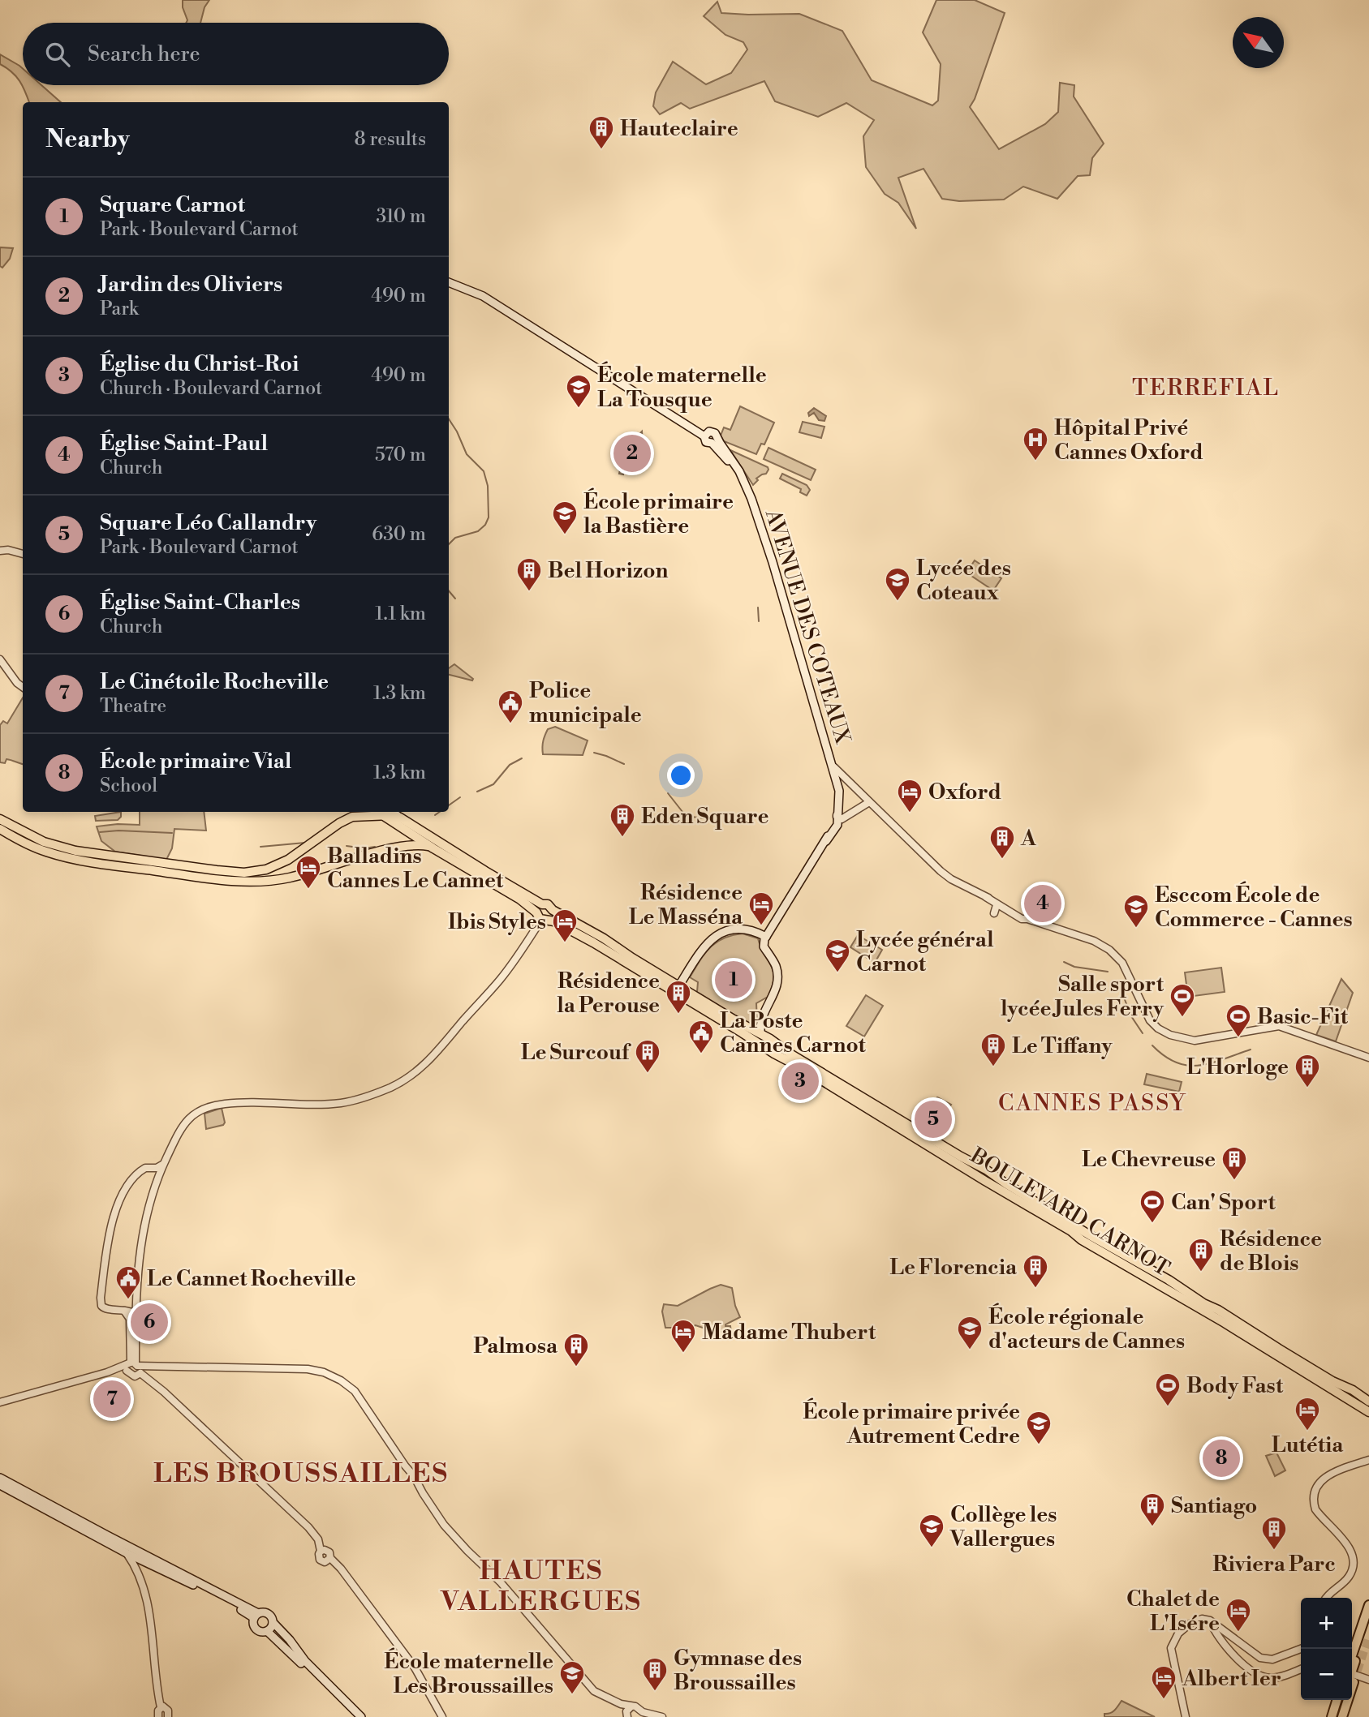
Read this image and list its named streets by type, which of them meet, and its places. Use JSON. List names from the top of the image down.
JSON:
{
  "streets": {
    "main road": ["AVENUE DES COTEAUX", "BOULEVARD CARNOT"]
  },
  "districts": [
    "TERREFIAL",
    "CANNES PASSY",
    "LES BROUSSAILLES",
    "HAUTES VALLERGUES"
  ],
  "places": {
    "building": [
      "Hauteclaire",
      "Bel Horizon",
      "Eden Square",
      "A",
      "Résidence la Perouse",
      "Le Tiffany",
      "Le Surcouf",
      "L'Horloge",
      "Le Chevreuse",
      "Résidence de Blois",
      "Le Florencia",
      "Palmosa",
      "Santiago",
      "Riviera Parc",
      "Gymnase des Broussailles"
    ],
    "school or university": [
      "École maternelle La Tousque",
      "École primaire la Bastière",
      "Lycée des Coteaux",
      "Esccom École de Commerce - Cannes",
      "Lycée général Carnot",
      "École régionale d'acteurs de Cannes",
      "École primaire privée Autrement Cedre",
      "Collège les Vallergues",
      "École maternelle Les Broussailles"
    ],
    "hospital": ["Hôpital Privé Cannes Oxford"],
    "public building": ["Police municipale", "La Poste Cannes Carnot", "Le Cannet Rocheville"],
    "hotel": [
      "Oxford",
      "Balladins Cannes Le Cannet",
      "Résidence Le Masséna",
      "Ibis Styles",
      "Madame Thubert",
      "Lutétia",
      "Chalet de L'Isére",
      "Albert Ier"
    ],
    "sports": [
      "Salle sport lycée Jules Ferry",
      "Basic-Fit",
      "Can' Sport",
      "Body Fast"
    ]
  },
  "north": "top left",
  "page": {
    "search": "Search here",
    "heading": ["Nearby", "8 results"],
    "list": [
      {
        "mark": "1",
        "name": "Square Carnot",
        "note": "Park · Boulevard Carnot",
        "value": "310 m"
      },
      {
        "mark": "2",
        "name": "Jardin des Oliviers",
        "note": "Park",
        "value": "490 m"
      },
      {
        "mark": "3",
        "name": "Église du Christ-Roi",
        "note": "Church · Boulevard Carnot",
        "value": "490 m"
      },
      {
        "mark": "4",
        "name": "Église Saint-Paul",
        "note": "Church",
        "value": "570 m"
      },
      {
        "mark": "5",
        "name": "Square Léo Callandry",
        "note": "Park · Boulevard Carnot",
        "value": "630 m"
      },
      {
        "mark": "6",
        "name": "Église Saint-Charles",
        "note": "Church",
        "value": "1.1 km"
      },
      {
        "mark": "7",
        "name": "Le Cinétoile Rocheville",
        "note": "Theatre",
        "value": "1.3 km"
      },
      {
        "mark": "8",
        "name": "École primaire Vial",
        "note": "School",
        "value": "1.3 km"
      }
    ],
    "pins": [
      "2",
      "4",
      "1",
      "3",
      "5",
      "6",
      "7",
      "8"
    ],
    "map_buttons": ["+", "−"]
  }
}
